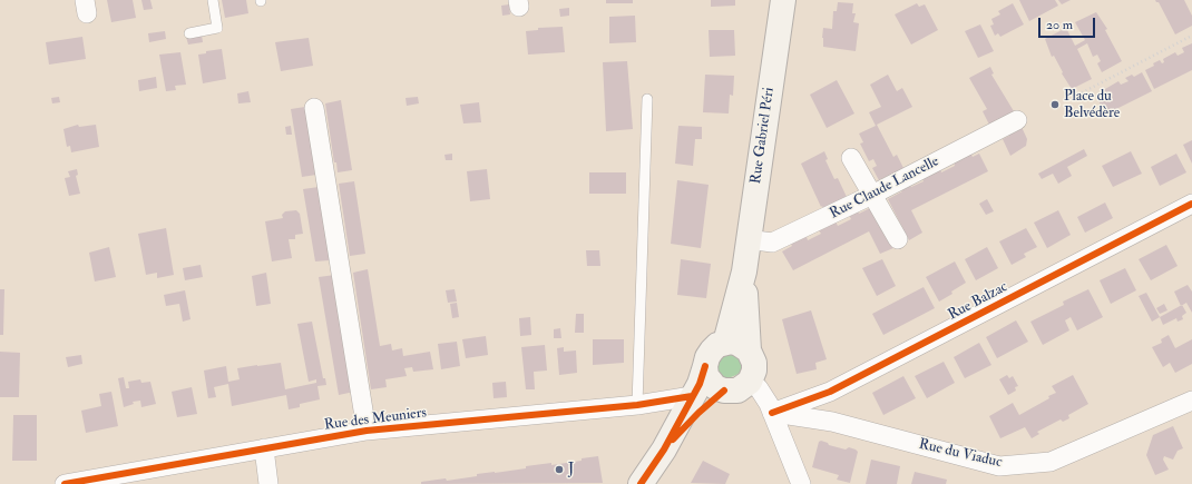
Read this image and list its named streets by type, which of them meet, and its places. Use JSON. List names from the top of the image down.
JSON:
{
  "streets": {
    "street": [
      "Rue Gabriel Péri",
      "Rue Claude Lancelle",
      "Rue Balzac",
      "Rue des Meuniers",
      "Rue du Viaduc"
    ]
  },
  "crossings": [
    ["Rue Gabriel Péri", "Rue Claude Lancelle"],
    ["Rue Balzac", "Rue du Viaduc"]
  ],
  "places": ["Place du Belvédère", "J"],
  "scale_bar": "20 m"
}
